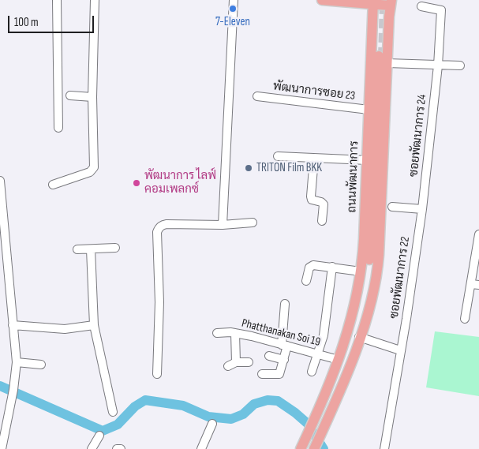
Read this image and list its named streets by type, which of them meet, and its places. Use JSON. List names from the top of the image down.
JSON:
{
  "streets": {
    "main road": ["ถนนพัฒนาการ"],
    "street": [
      "พัฒนาการซอย 23",
      "ซอยพัฒนาการ 24",
      "ซอยพัฒนาการ 22",
      "Phatthanakan Soi 19"
    ]
  },
  "crossings": [
    ["พัฒนาการซอย 23", "ถนนพัฒนาการ"],
    ["ซอยพัฒนาการ 24", "ซอยพัฒนาการ 22"],
    ["ถนนพัฒนาการ", "Phatthanakan Soi 19"]
  ],
  "places": ["7-Eleven", "TRITON Film BKK", "พัฒนาการ ไลฟ์ คอมเพลกซ์"],
  "scale_bar": "100 m"
}
